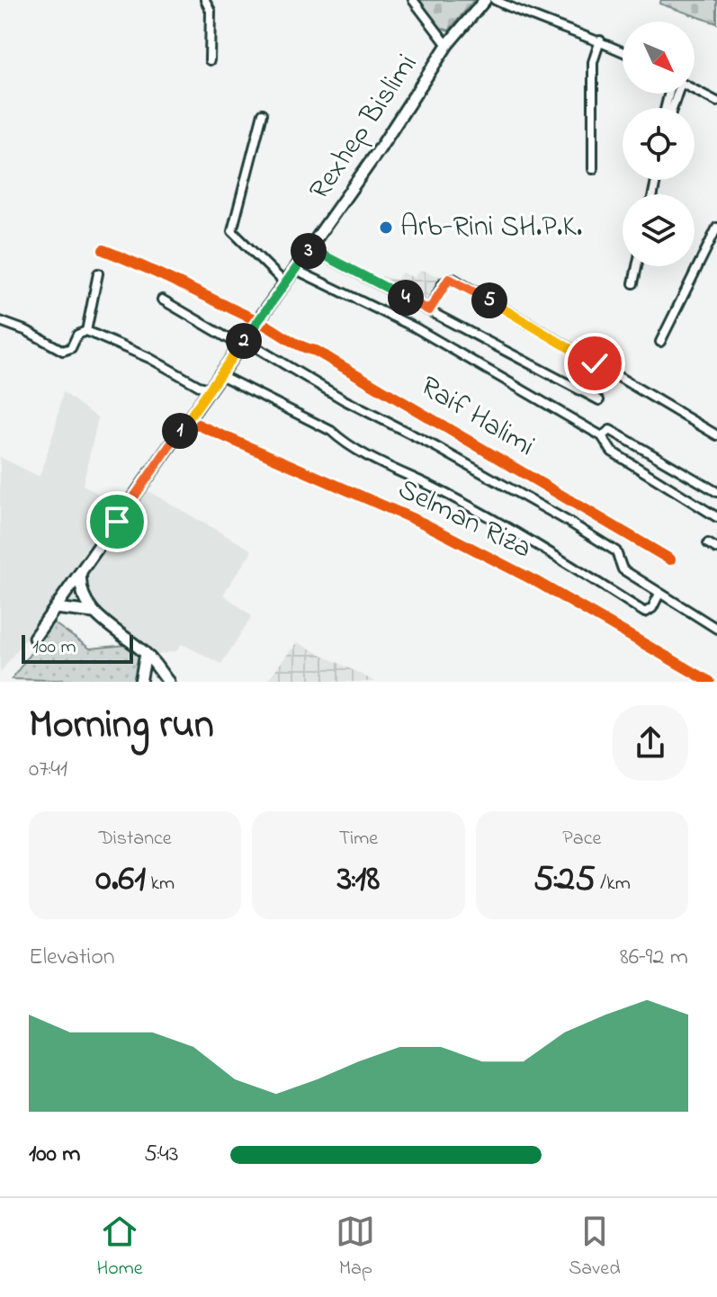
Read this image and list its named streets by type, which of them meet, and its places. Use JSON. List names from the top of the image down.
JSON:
{
  "streets": {
    "main road": ["Rexhep Bislimi"],
    "street": ["Raif Halimi", "Selman Riza"]
  },
  "crossings": [
    ["Rexhep Bislimi", "Raif Halimi"],
    ["Rexhep Bislimi", "Selman Riza"]
  ],
  "places": ["Arb-Rini SH.P.K."],
  "scale_bar": "100 m",
  "north": "bottom right",
  "page": {
    "pins": [
      "3",
      "4",
      "5",
      "2",
      "1"
    ],
    "scale": "100 m",
    "heading": ["Morning run", "07:41"],
    "stats": [
      ["Distance", "0.61 km"],
      ["Time", "3:18"],
      ["Pace", "5:25 /km"]
    ],
    "chart": ["Elevation", "86–92 m"],
    "list": [
      {
        "name": "100 m",
        "note": "5:43"
      }
    ],
    "tabs": ["Home", "Map", "Saved"]
  }
}
